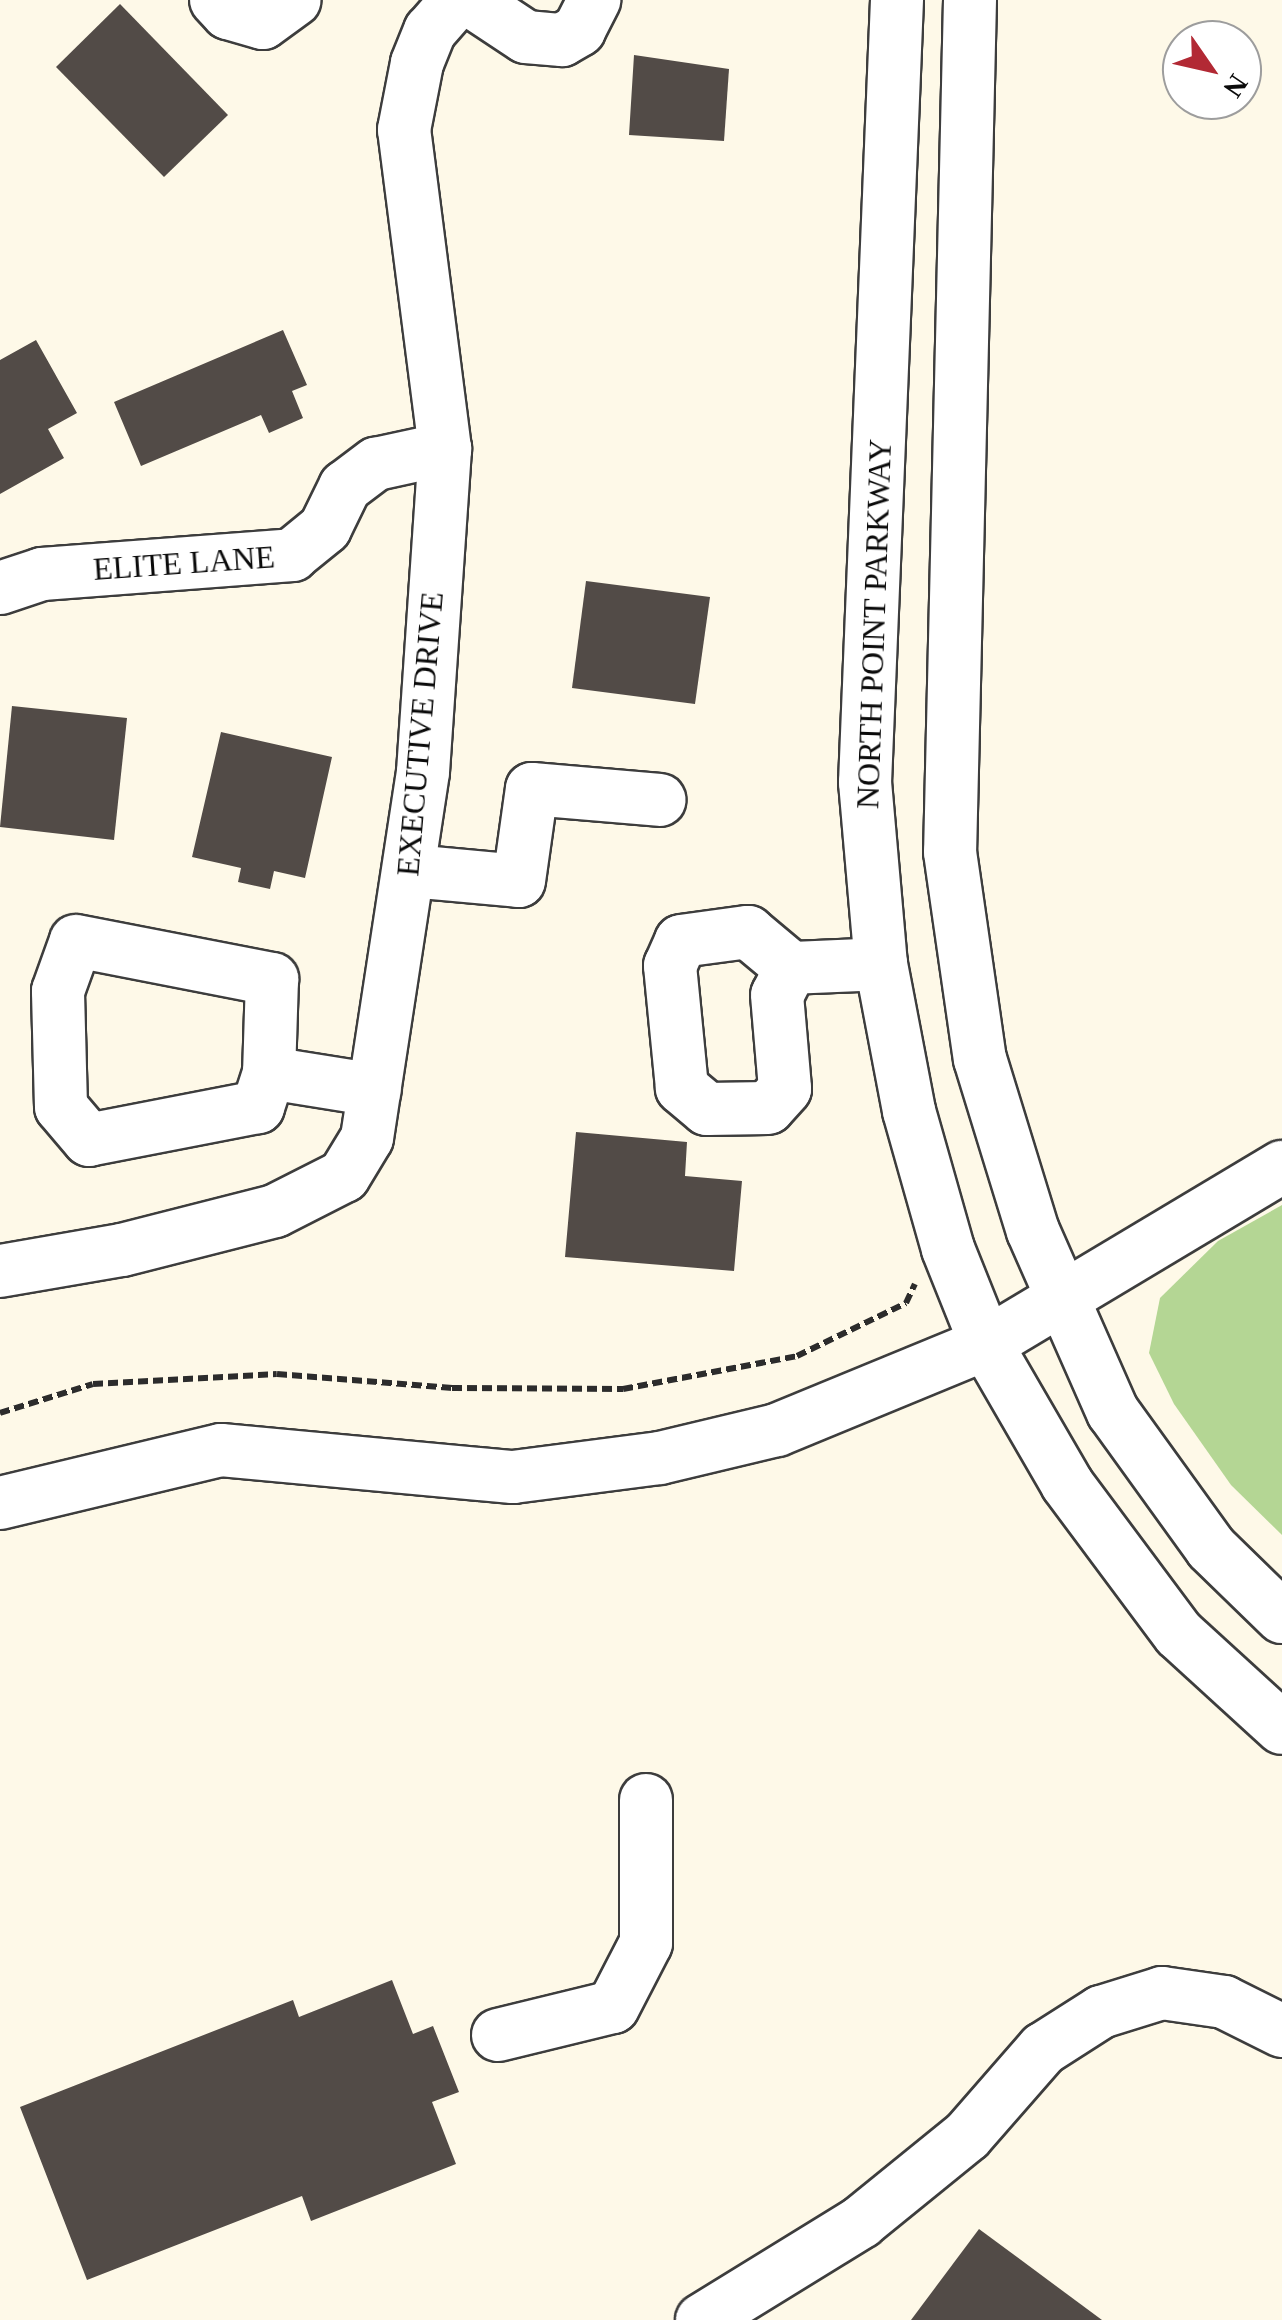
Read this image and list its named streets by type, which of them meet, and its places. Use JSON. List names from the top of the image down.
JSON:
{
  "streets": {
    "street": ["ELITE LANE", "NORTH POINT PARKWAY", "EXECUTIVE DRIVE"]
  },
  "crossings": [
    ["ELITE LANE", "EXECUTIVE DRIVE"]
  ],
  "north": "bottom right"
}
